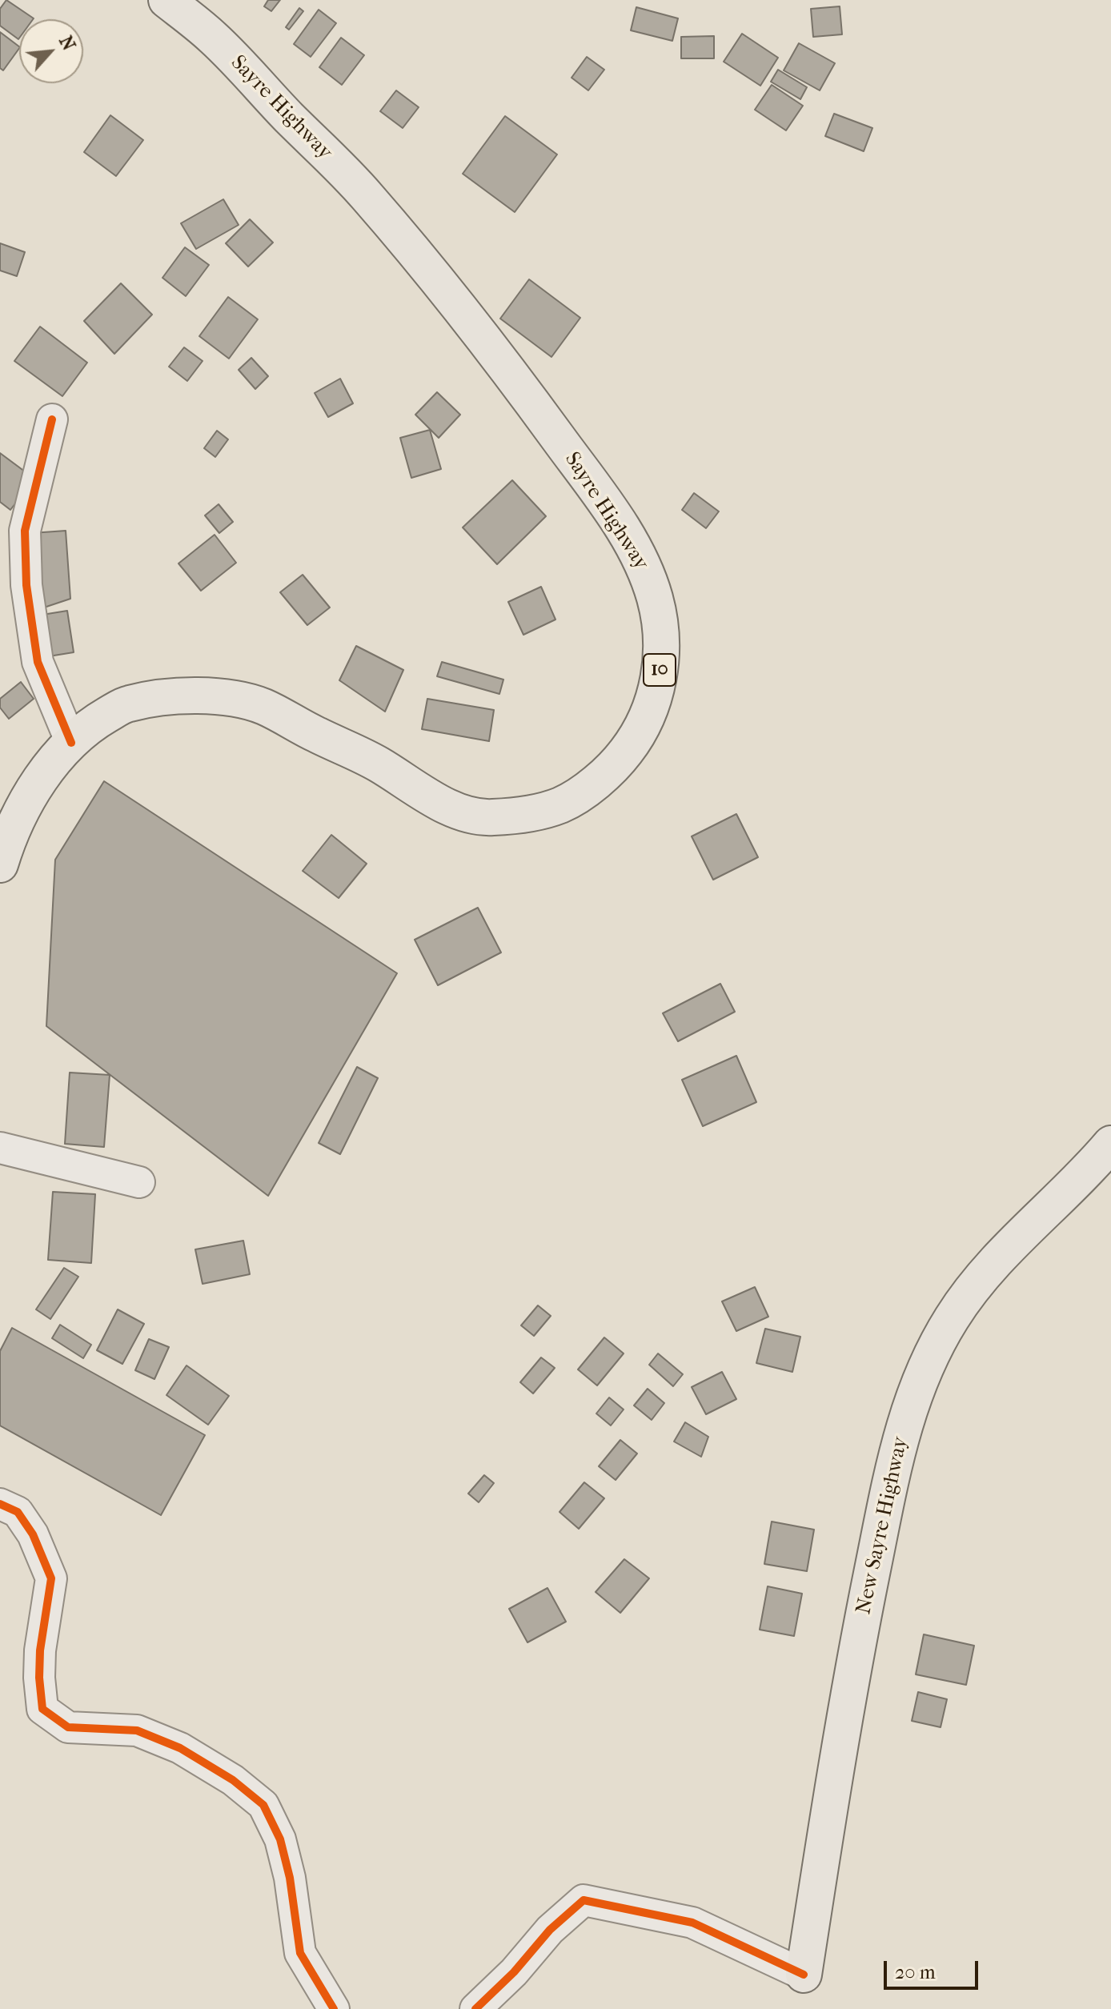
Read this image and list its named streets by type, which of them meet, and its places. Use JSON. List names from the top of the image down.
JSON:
{
  "streets": {
    "main road": ["Sayre Highway", "10", "New Sayre Highway"]
  },
  "scale_bar": "20 m",
  "north": "top right"
}
